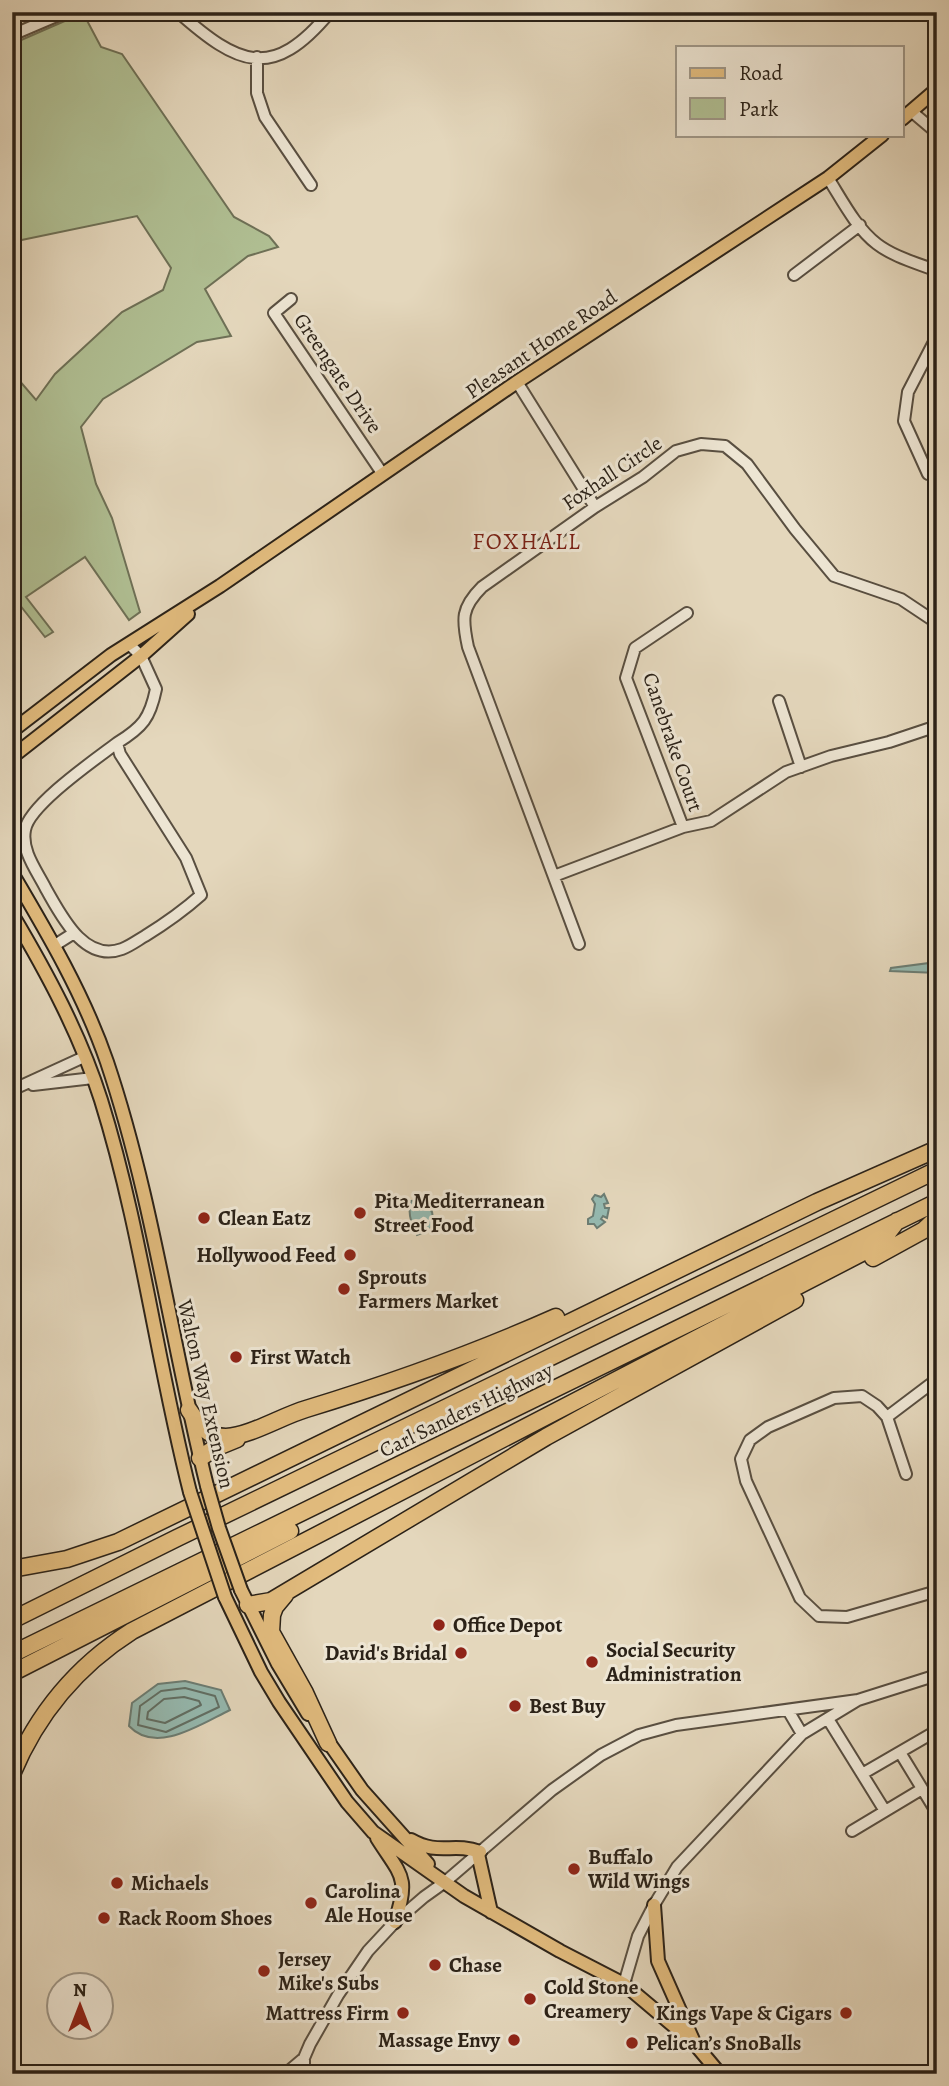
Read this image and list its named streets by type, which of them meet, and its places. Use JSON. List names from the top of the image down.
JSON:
{
  "streets": {
    "highway": ["Carl Sanders Highway"],
    "main road": ["Pleasant Home Road", "Walton Way Extension"],
    "street": ["Greengate Drive", "Foxhall Circle", "Canebrake Court"]
  },
  "crossings": [
    ["Pleasant Home Road", "Greengate Drive"]
  ],
  "districts": ["FOXHALL"],
  "places": [
    "Pita Mediterranean Street Food",
    "Clean Eatz",
    "Hollywood Feed",
    "Sprouts Farmers Market",
    "First Watch",
    "Office Depot",
    "David's Bridal",
    "Social Security Administration",
    "Best Buy",
    "Buffalo Wild Wings",
    "Michaels",
    "Carolina Ale House",
    "Rack Room Shoes",
    "Chase",
    "Jersey Mike's Subs",
    "Cold Stone Creamery",
    "Mattress Firm",
    "Kings Vape & Cigars",
    "Massage Envy",
    "Pelican’s SnoBalls"
  ],
  "legend": ["Road", "Park"],
  "north": "top"
}
